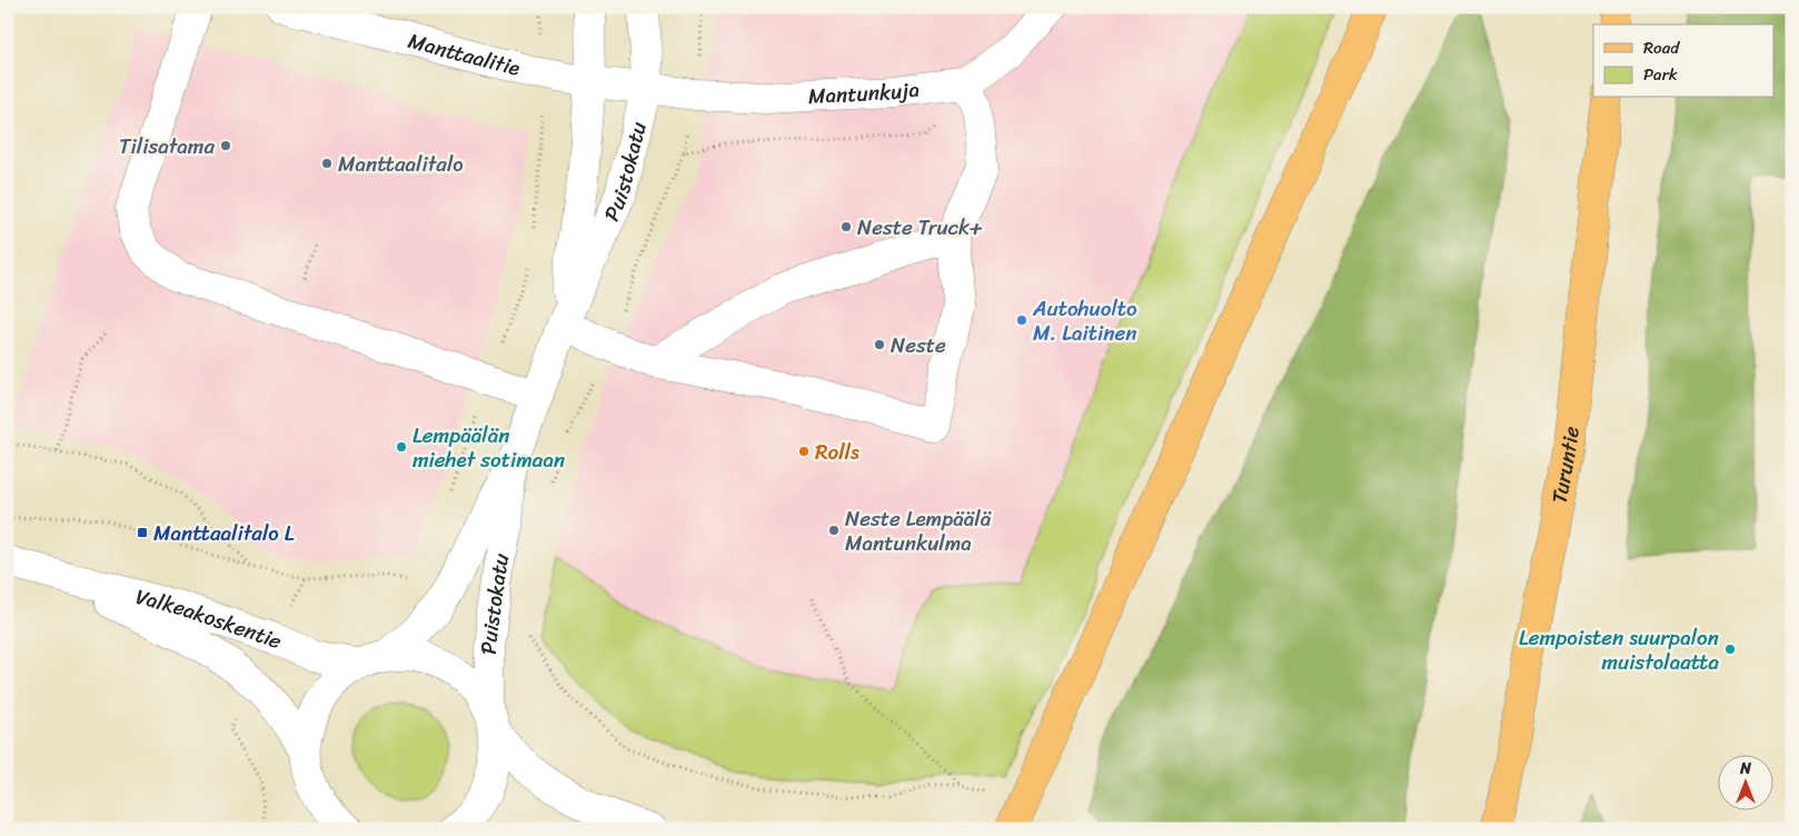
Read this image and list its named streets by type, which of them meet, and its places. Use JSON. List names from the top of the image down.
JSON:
{
  "streets": {
    "main road": ["Turuntie"],
    "street": [
      "Manttaalitie",
      "Mantunkuja",
      "Puistokatu",
      "Valkeakoskentie"
    ]
  },
  "crossings": [
    ["Manttaalitie", "Mantunkuja"],
    ["Manttaalitie", "Puistokatu"],
    ["Mantunkuja", "Puistokatu"]
  ],
  "places": {
    "other": [
      "Tilisatama",
      "Manttaalitalo",
      "Neste Truck+",
      "Autohuolto M. Laitinen",
      "Neste",
      "Lempäälän miehet sotimaan",
      "Rolls",
      "Neste Lempäälä Mantunkulma",
      "Lempoisten suurpalon muistolaatta"
    ],
    "transit": ["Manttaalitalo L"]
  },
  "legend": ["Road", "Park"],
  "north": "top"
}
